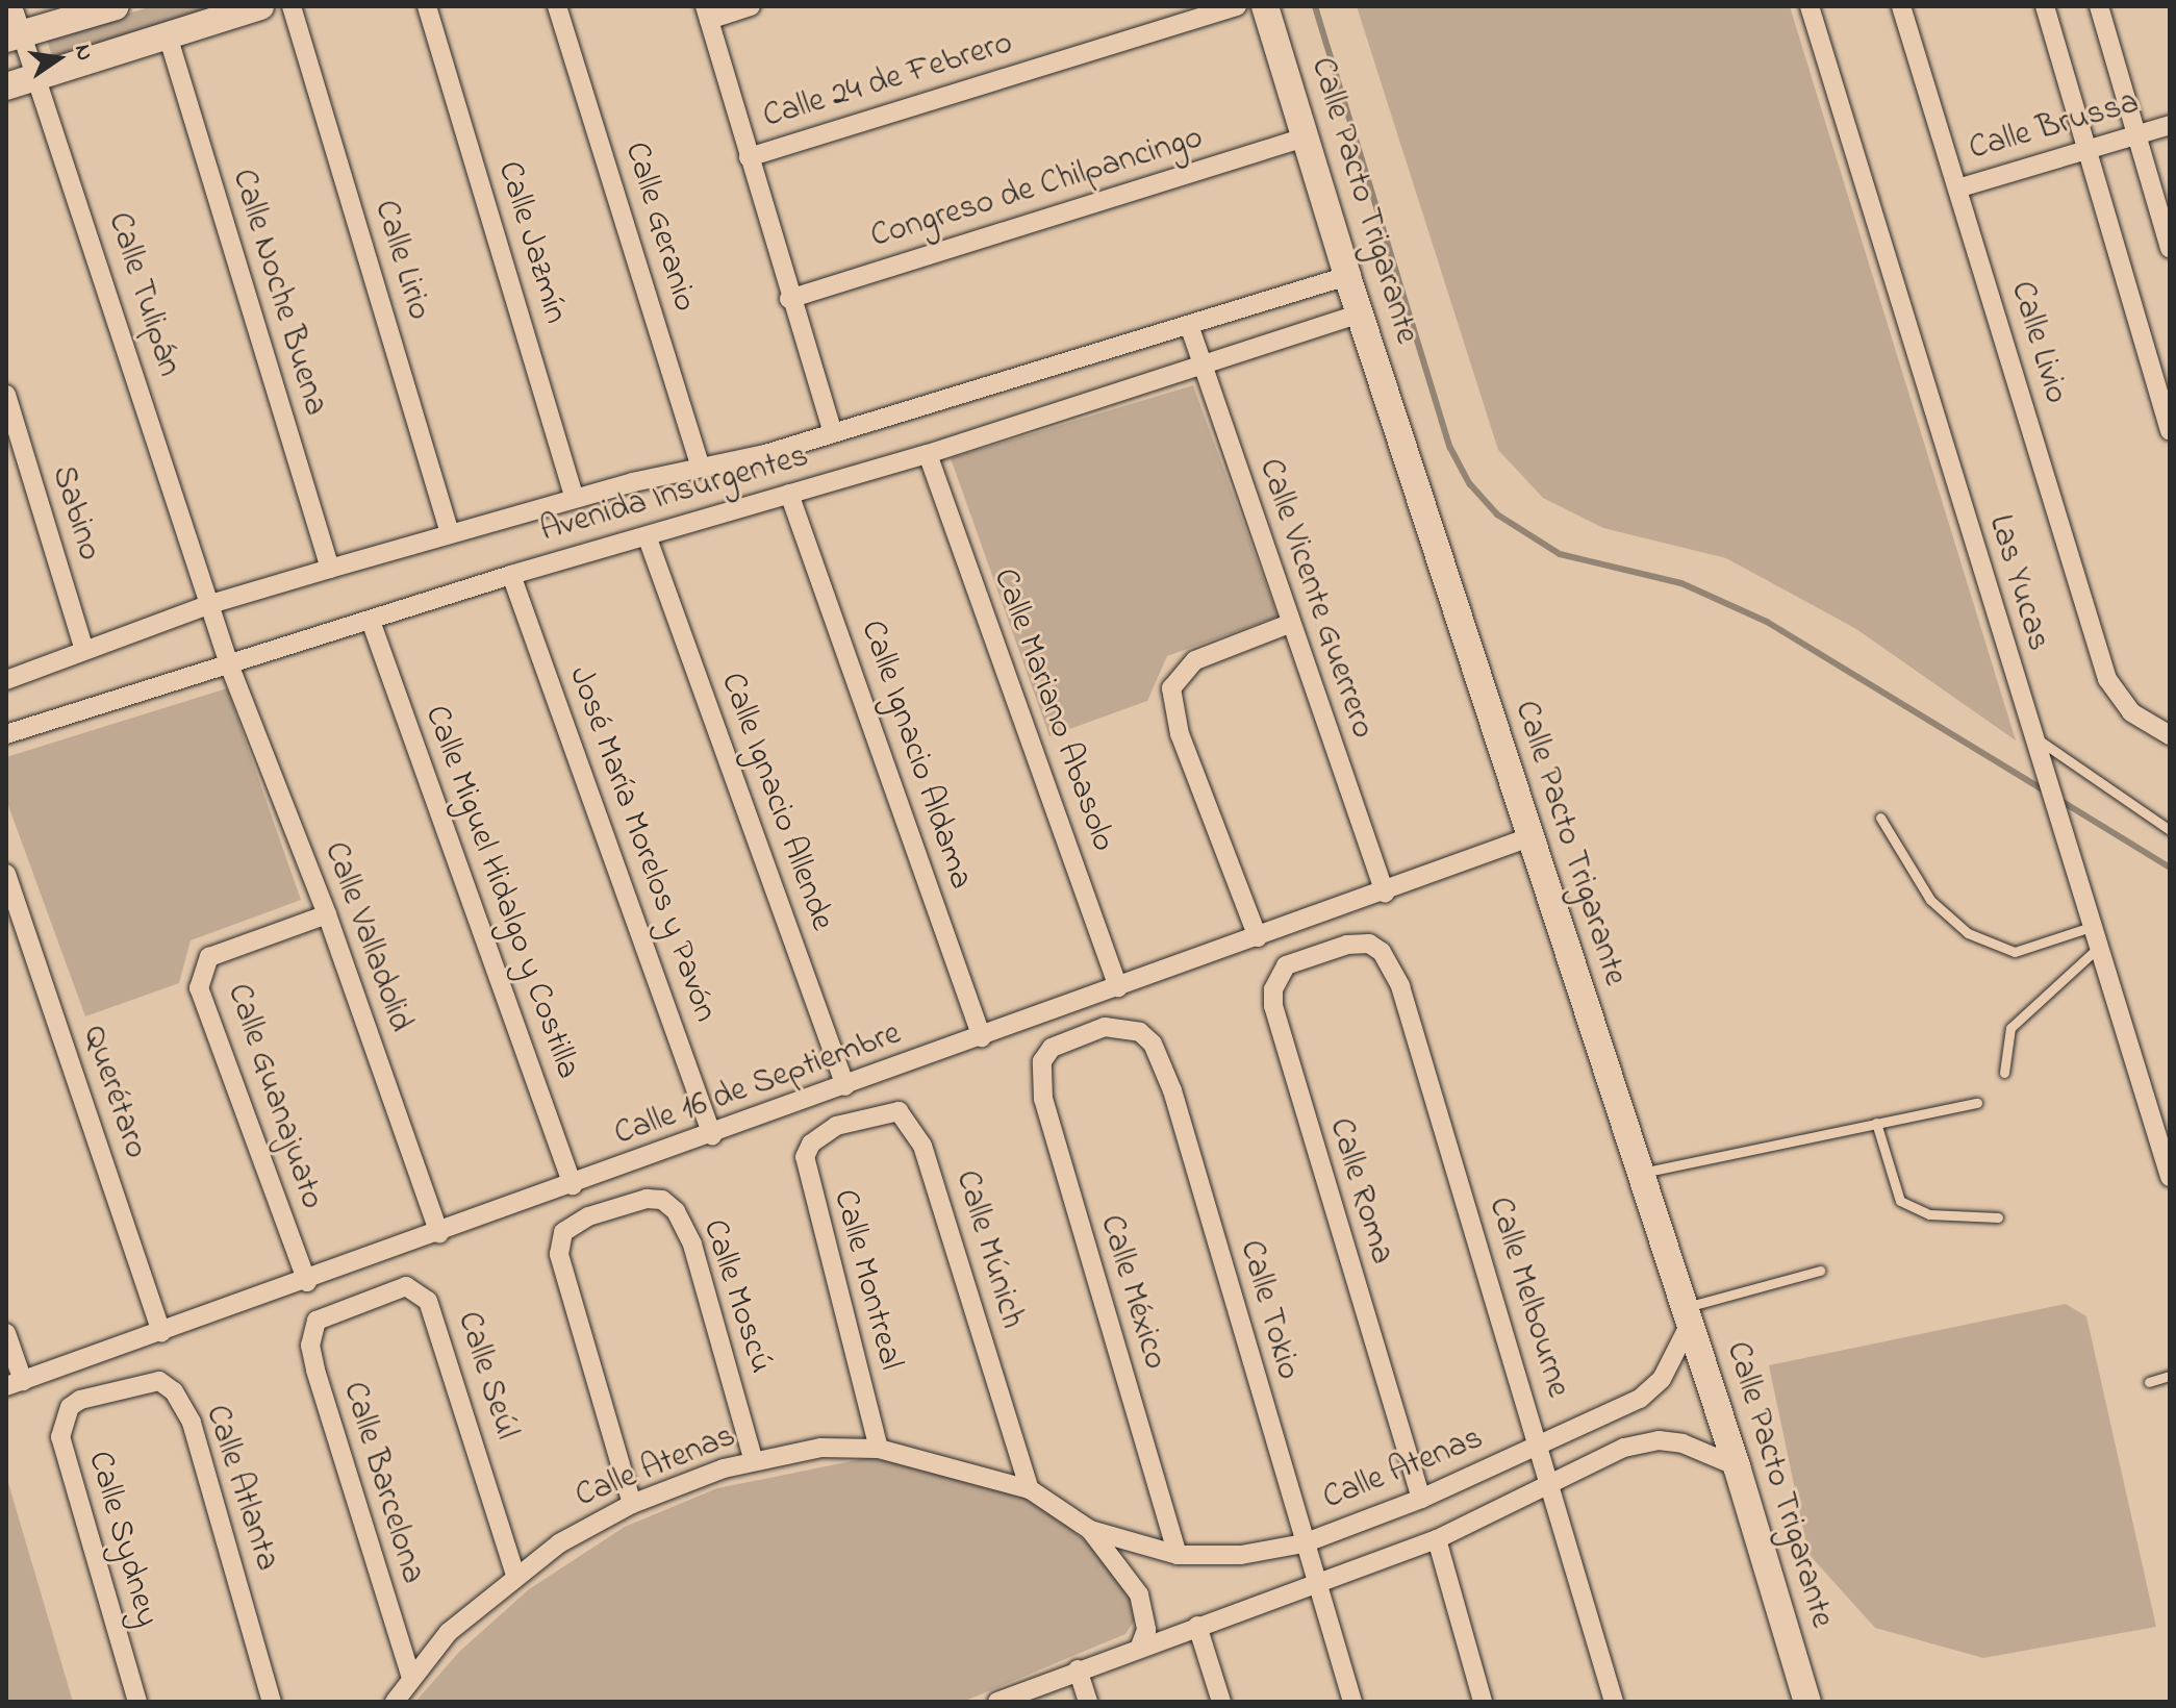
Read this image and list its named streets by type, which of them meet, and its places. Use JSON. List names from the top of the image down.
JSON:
{
  "streets": {
    "street": [
      "Calle 24 de Febrero",
      "Calle Brussa",
      "Congreso de Chilpancingo",
      "Calle Pacto Trigarante",
      "Calle Geranio",
      "Calle Jazmín",
      "Calle Lirio",
      "Calle Noche Buena",
      "Calle Tulipán",
      "Calle Livio",
      "Avenida Insurgentes",
      "Sabino",
      "Las Yucas",
      "Calle Vicente Guerrero",
      "Calle Mariano Abasolo",
      "Calle Ignacio Aldama",
      "Calle Ignacio Allende",
      "José María Morelos y Pavón",
      "Calle Miguel Hidalgo y Costilla",
      "Calle Valladolid",
      "Calle 16 de Septiembre",
      "Querétaro",
      "Calle Guanajuato",
      "Calle Roma",
      "Calle Múnich",
      "Calle Montreal",
      "Calle México",
      "Calle Moscú",
      "Calle Melbourne",
      "Calle Tokio",
      "Calle Seúl",
      "Calle Atenas",
      "Calle Barcelona",
      "Calle Atlanta",
      "Calle Sydney"
    ]
  },
  "crossings": [
    ["Calle Brussa", "Calle Livio"],
    ["Congreso de Chilpancingo", "Calle Pacto Trigarante"],
    ["Calle Pacto Trigarante", "Avenida Insurgentes"],
    ["Calle Pacto Trigarante", "Calle 16 de Septiembre"],
    ["Calle Pacto Trigarante", "Calle Atenas"],
    ["Calle Geranio", "Avenida Insurgentes"],
    ["Calle Jazmín", "Avenida Insurgentes"],
    ["Calle Lirio", "Avenida Insurgentes"],
    ["Calle Noche Buena", "Avenida Insurgentes"],
    ["Calle Tulipán", "Avenida Insurgentes"],
    ["Calle Tulipán", "Calle Valladolid"],
    ["Avenida Insurgentes", "Sabino"],
    ["Avenida Insurgentes", "Calle Vicente Guerrero"],
    ["Avenida Insurgentes", "Calle Mariano Abasolo"],
    ["Avenida Insurgentes", "Calle Ignacio Aldama"],
    ["Avenida Insurgentes", "Calle Ignacio Allende"],
    ["Avenida Insurgentes", "José María Morelos y Pavón"],
    ["Avenida Insurgentes", "Calle Miguel Hidalgo y Costilla"],
    ["Avenida Insurgentes", "Calle Valladolid"],
    ["Calle Vicente Guerrero", "Calle 16 de Septiembre"],
    ["Calle Mariano Abasolo", "Calle 16 de Septiembre"],
    ["Calle Ignacio Aldama", "Calle 16 de Septiembre"],
    ["Calle Ignacio Allende", "Calle 16 de Septiembre"],
    ["José María Morelos y Pavón", "Calle 16 de Septiembre"],
    ["Calle Miguel Hidalgo y Costilla", "Calle 16 de Septiembre"],
    ["Calle Valladolid", "Calle 16 de Septiembre"],
    ["Calle Valladolid", "Calle Guanajuato"],
    ["Calle 16 de Septiembre", "Querétaro"],
    ["Calle 16 de Septiembre", "Calle Guanajuato"],
    ["Calle Roma", "Calle Melbourne"],
    ["Calle Roma", "Calle Atenas"],
    ["Calle Múnich", "Calle Montreal"],
    ["Calle Múnich", "Calle Atenas"],
    ["Calle Montreal", "Calle Atenas"],
    ["Calle México", "Calle Tokio"],
    ["Calle México", "Calle Atenas"],
    ["Calle Moscú", "Calle Atenas"],
    ["Calle Melbourne", "Calle Atenas"],
    ["Calle Tokio", "Calle Atenas"],
    ["Calle Seúl", "Calle Atenas"],
    ["Calle Seúl", "Calle Barcelona"],
    ["Calle Atenas", "Calle Barcelona"],
    ["Calle Atlanta", "Calle Sydney"]
  ],
  "north": "right"
}
